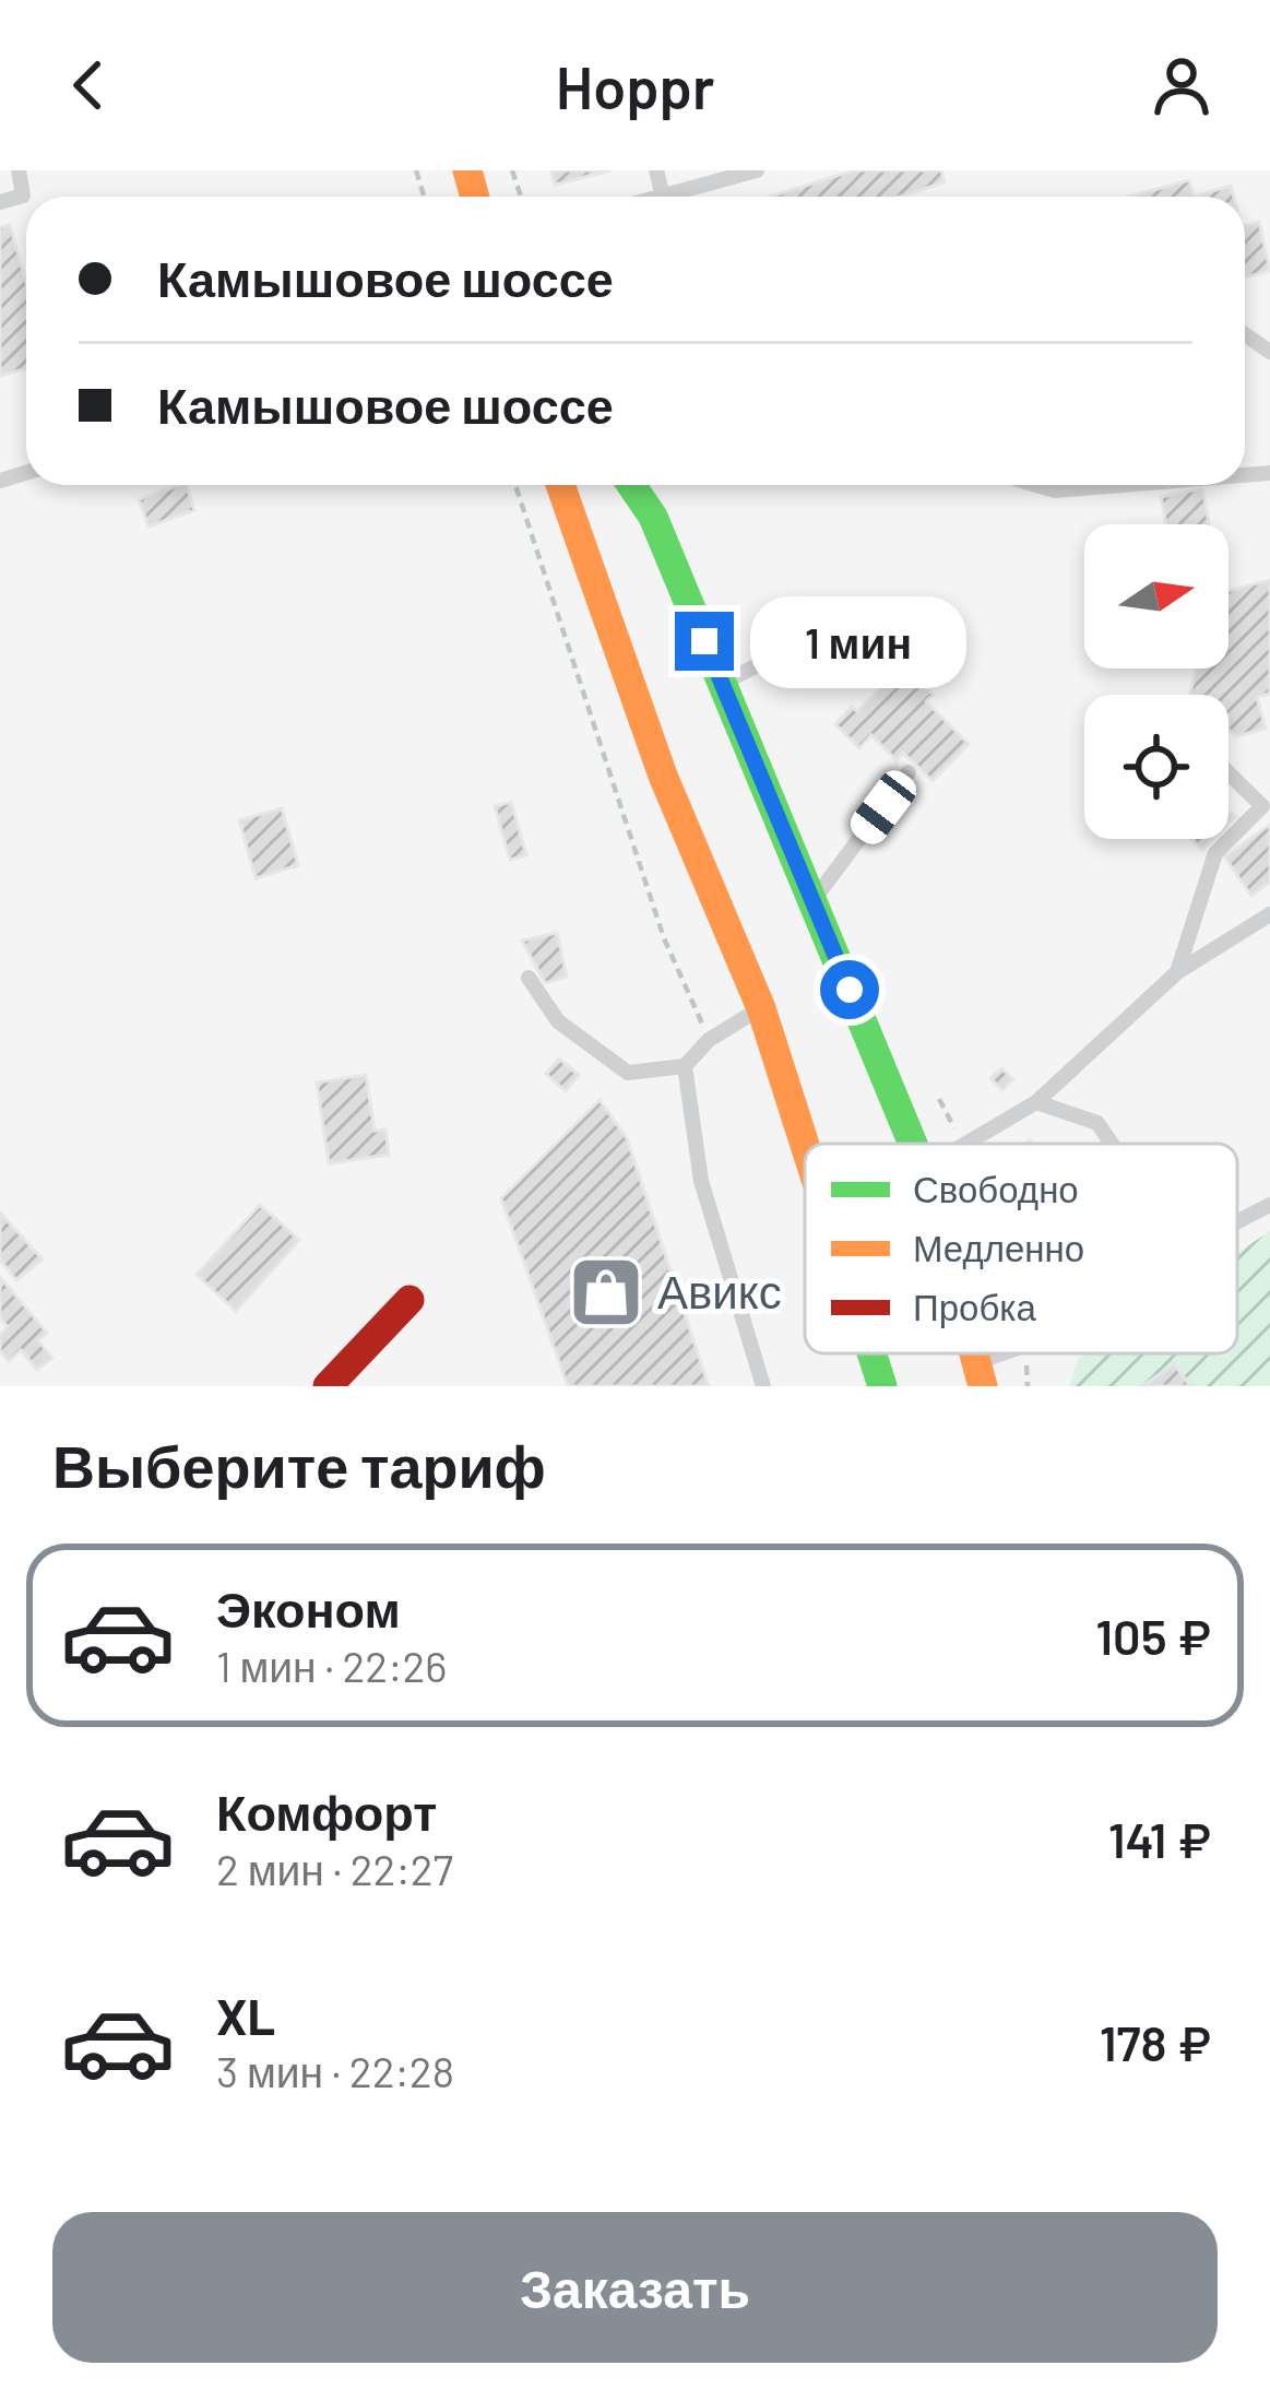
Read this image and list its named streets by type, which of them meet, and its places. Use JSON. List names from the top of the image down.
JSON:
{
  "places": {
    "shop": ["Авикс"]
  },
  "legend": ["Свободно", "Медленно", "Пробка"],
  "north": "right",
  "page": {
    "header": "Hoppr",
    "banner": ["Камышовое шоссе", "Камышовое шоссе"],
    "bubble": "1 мин",
    "heading": "Выберите тариф",
    "list": [
      {
        "name": "Эконом",
        "note": "1 мин · 22:26",
        "value": "105 ₽"
      },
      {
        "name": "Комфорт",
        "note": "2 мин · 22:27",
        "value": "141 ₽"
      },
      {
        "name": "XL",
        "note": "3 мин · 22:28",
        "value": "178 ₽"
      }
    ],
    "buttons": "Заказать"
  }
}
